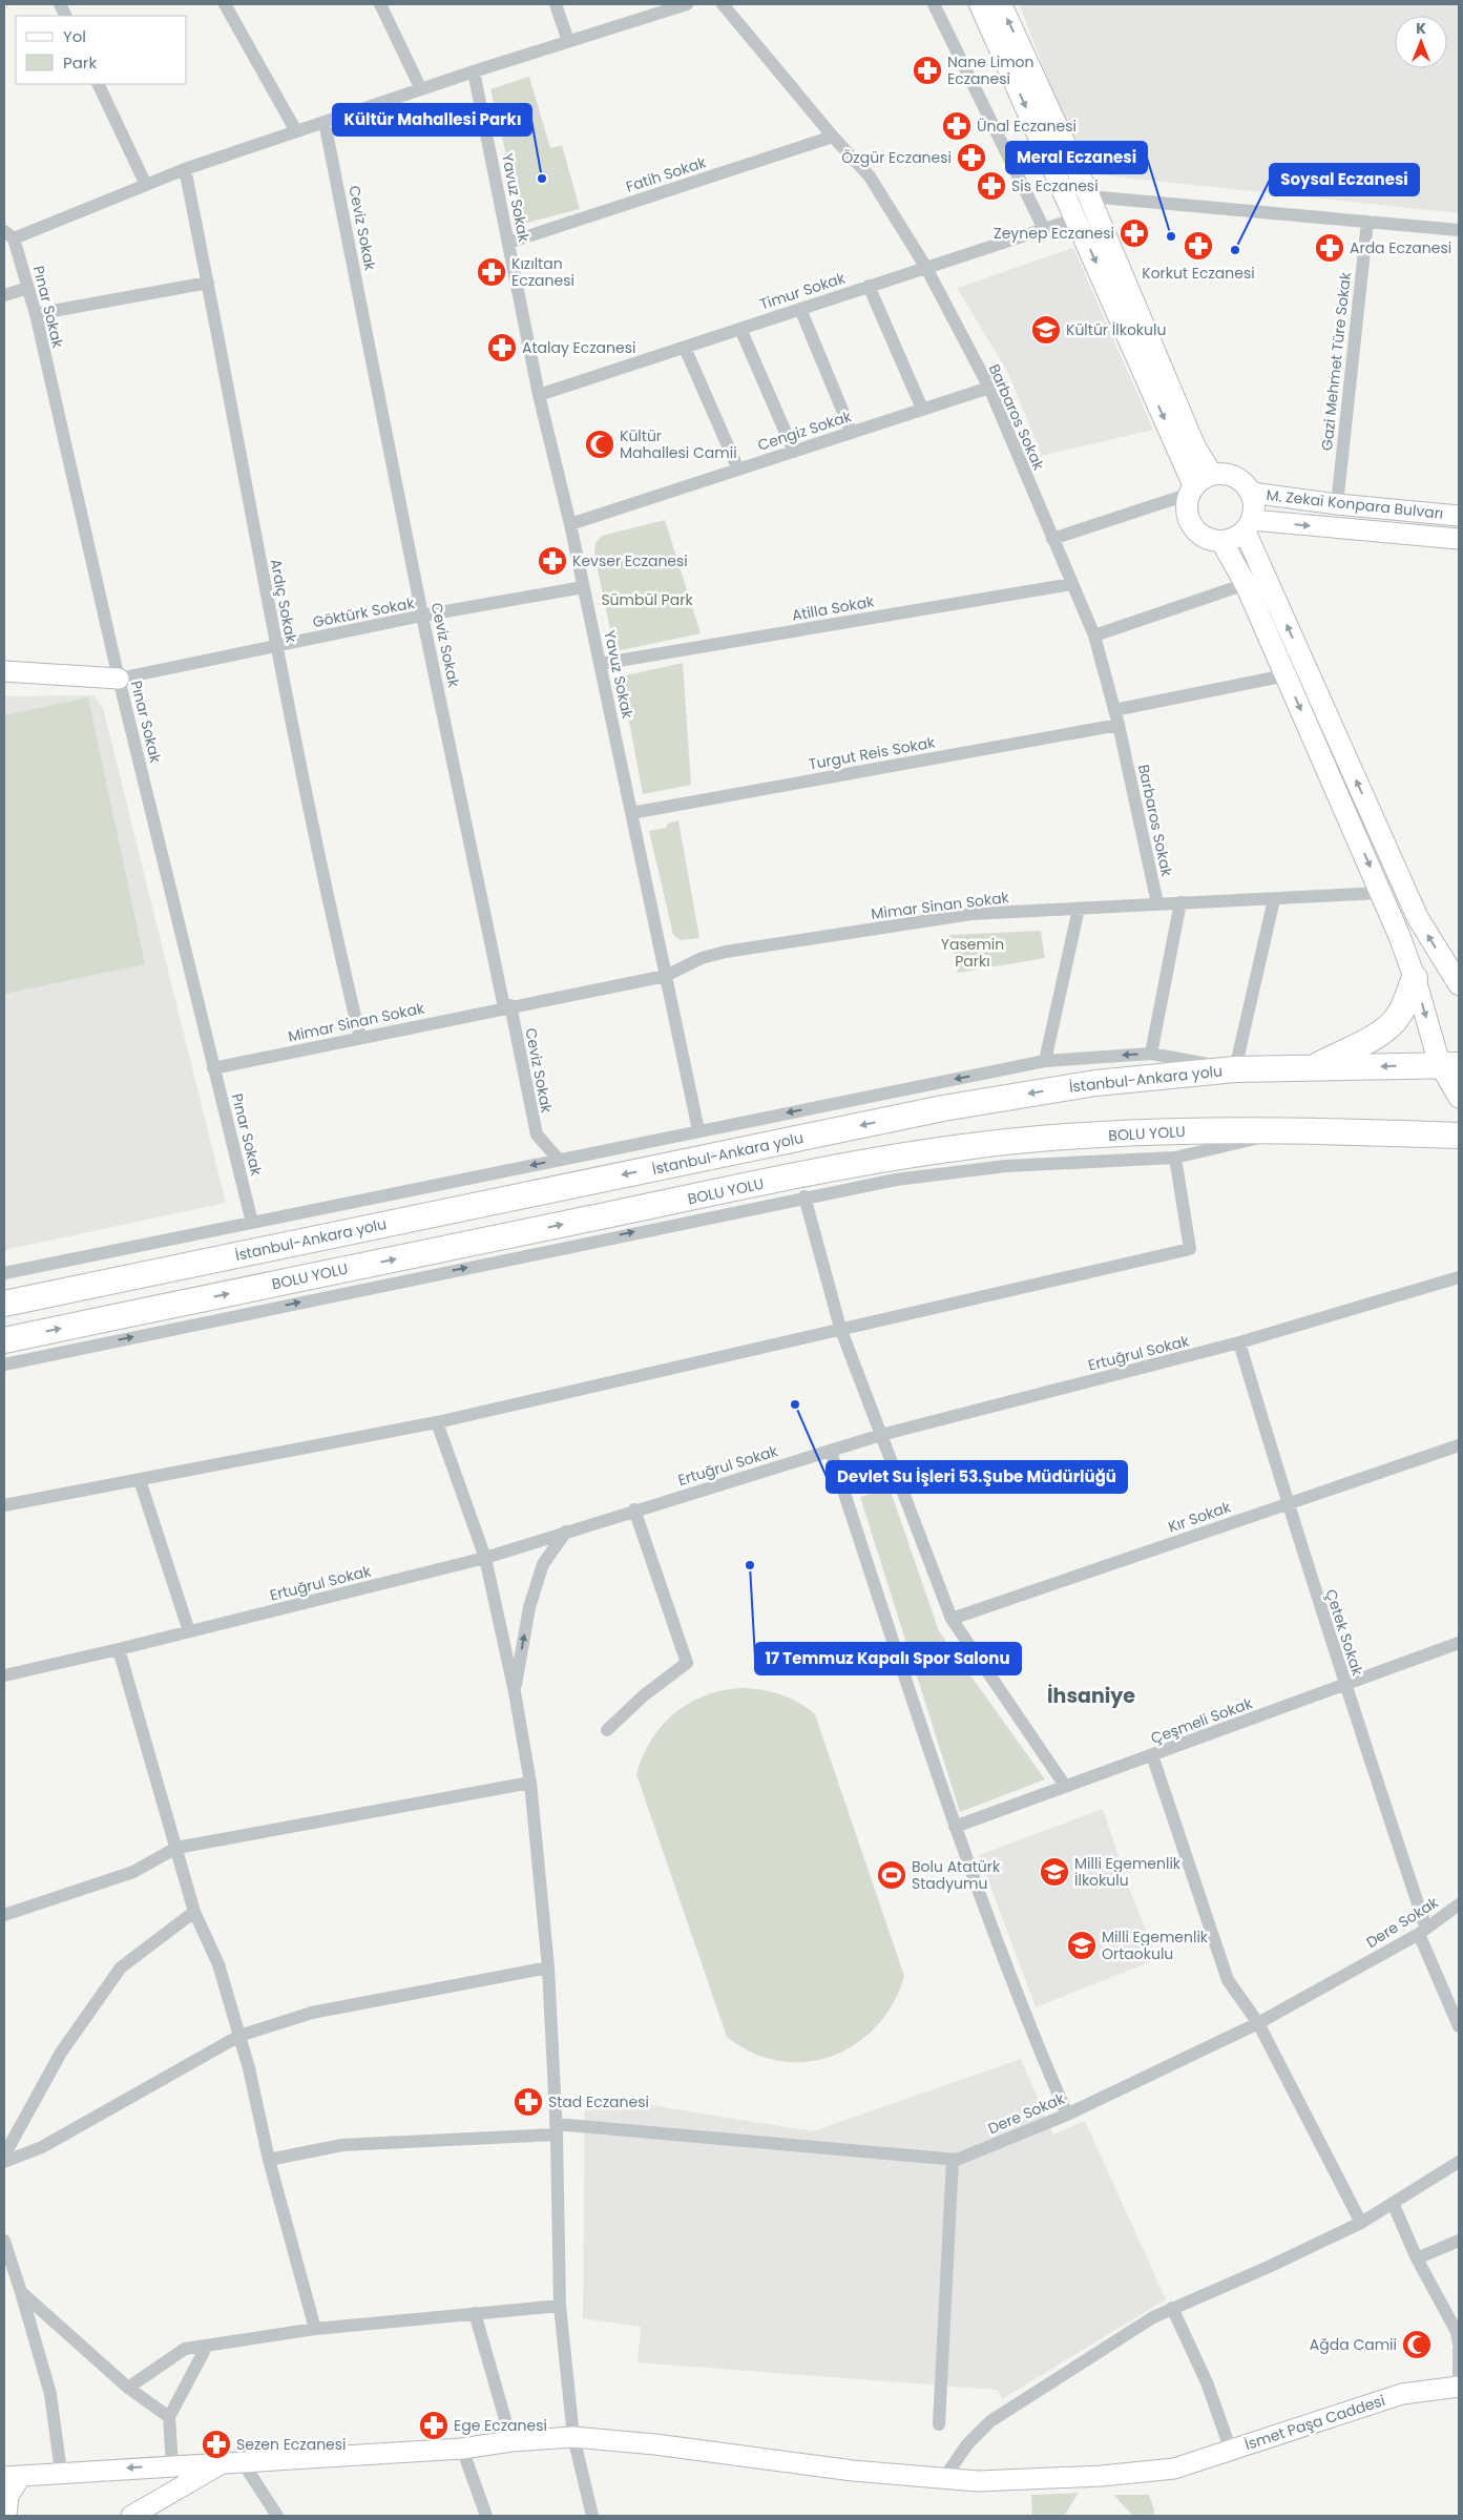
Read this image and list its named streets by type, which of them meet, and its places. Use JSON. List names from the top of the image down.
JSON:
{
  "streets": {
    "highway": ["İstanbul-Ankara yolu", "BOLU YOLU"],
    "main road": ["M. Zekai Konpara Bulvarı", "İsmet Paşa Caddesi"],
    "street": [
      "Fatih Sokak",
      "Yavuz Sokak",
      "Ceviz Sokak",
      "Timur Sokak",
      "Pınar Sokak",
      "Gazi Mehmet Türe Sokak",
      "Barbaros Sokak",
      "Cengiz Sokak",
      "Ardıç Sokak",
      "Atilla Sokak",
      "Göktürk Sokak",
      "Turgut Reis Sokak",
      "Mimar Sinan Sokak",
      "Ertuğrul Sokak",
      "Kır Sokak",
      "Çetek Sokak",
      "Çeşmeli Sokak",
      "Dere Sokak"
    ]
  },
  "crossings": [
    ["Fatih Sokak", "Yavuz Sokak"],
    ["Fatih Sokak", "Barbaros Sokak"],
    ["Yavuz Sokak", "Timur Sokak"],
    ["Yavuz Sokak", "Cengiz Sokak"],
    ["Yavuz Sokak", "Atilla Sokak"],
    ["Yavuz Sokak", "Göktürk Sokak"],
    ["Yavuz Sokak", "Turgut Reis Sokak"],
    ["Yavuz Sokak", "Mimar Sinan Sokak"],
    ["Ceviz Sokak", "Göktürk Sokak"],
    ["Ceviz Sokak", "Mimar Sinan Sokak"],
    ["Timur Sokak", "Barbaros Sokak"],
    ["Pınar Sokak", "Göktürk Sokak"],
    ["Pınar Sokak", "Mimar Sinan Sokak"],
    ["Gazi Mehmet Türe Sokak", "M. Zekai Konpara Bulvarı"],
    ["Barbaros Sokak", "Cengiz Sokak"],
    ["Barbaros Sokak", "Atilla Sokak"],
    ["Barbaros Sokak", "Turgut Reis Sokak"],
    ["Barbaros Sokak", "Mimar Sinan Sokak"],
    ["Ardıç Sokak", "Göktürk Sokak"],
    ["Ardıç Sokak", "Mimar Sinan Sokak"],
    ["Ertuğrul Sokak", "Çetek Sokak"],
    ["Kır Sokak", "Çetek Sokak"],
    ["Çetek Sokak", "Çeşmeli Sokak"],
    ["Çetek Sokak", "Dere Sokak"]
  ],
  "one_way": ["İstanbul-Ankara yolu", "BOLU YOLU"],
  "districts": ["İhsaniye"],
  "parks": ["Sümbül Park", "Yasemin Parkı"],
  "places": {
    "pharmacy": [
      "Nane Limon Eczanesi",
      "Ünal Eczanesi",
      "Özgür Eczanesi",
      "Sis Eczanesi",
      "Zeynep Eczanesi",
      "Korkut Eczanesi",
      "Arda Eczanesi",
      "Kızıltan Eczanesi",
      "Atalay Eczanesi",
      "Kevser Eczanesi",
      "Stad Eczanesi",
      "Ege Eczanesi",
      "Sezen Eczanesi"
    ],
    "other": [
      "Kültür Mahallesi Parkı",
      "Meral Eczanesi",
      "Soysal Eczanesi",
      "Devlet Su İşleri 53.Şube Müdürlüğü",
      "17 Temmuz Kapalı Spor Salonu"
    ],
    "school or university": ["Kültür İlkokulu", "Milli Egemenlik İlkokulu", "Milli Egemenlik Ortaokulu"],
    "mosque": ["Kültür Mahallesi Camii", "Ağda Camii"],
    "sports": ["Bolu Atatürk Stadyumu"]
  },
  "legend": ["Yol", "Park"],
  "north": "top"
}
